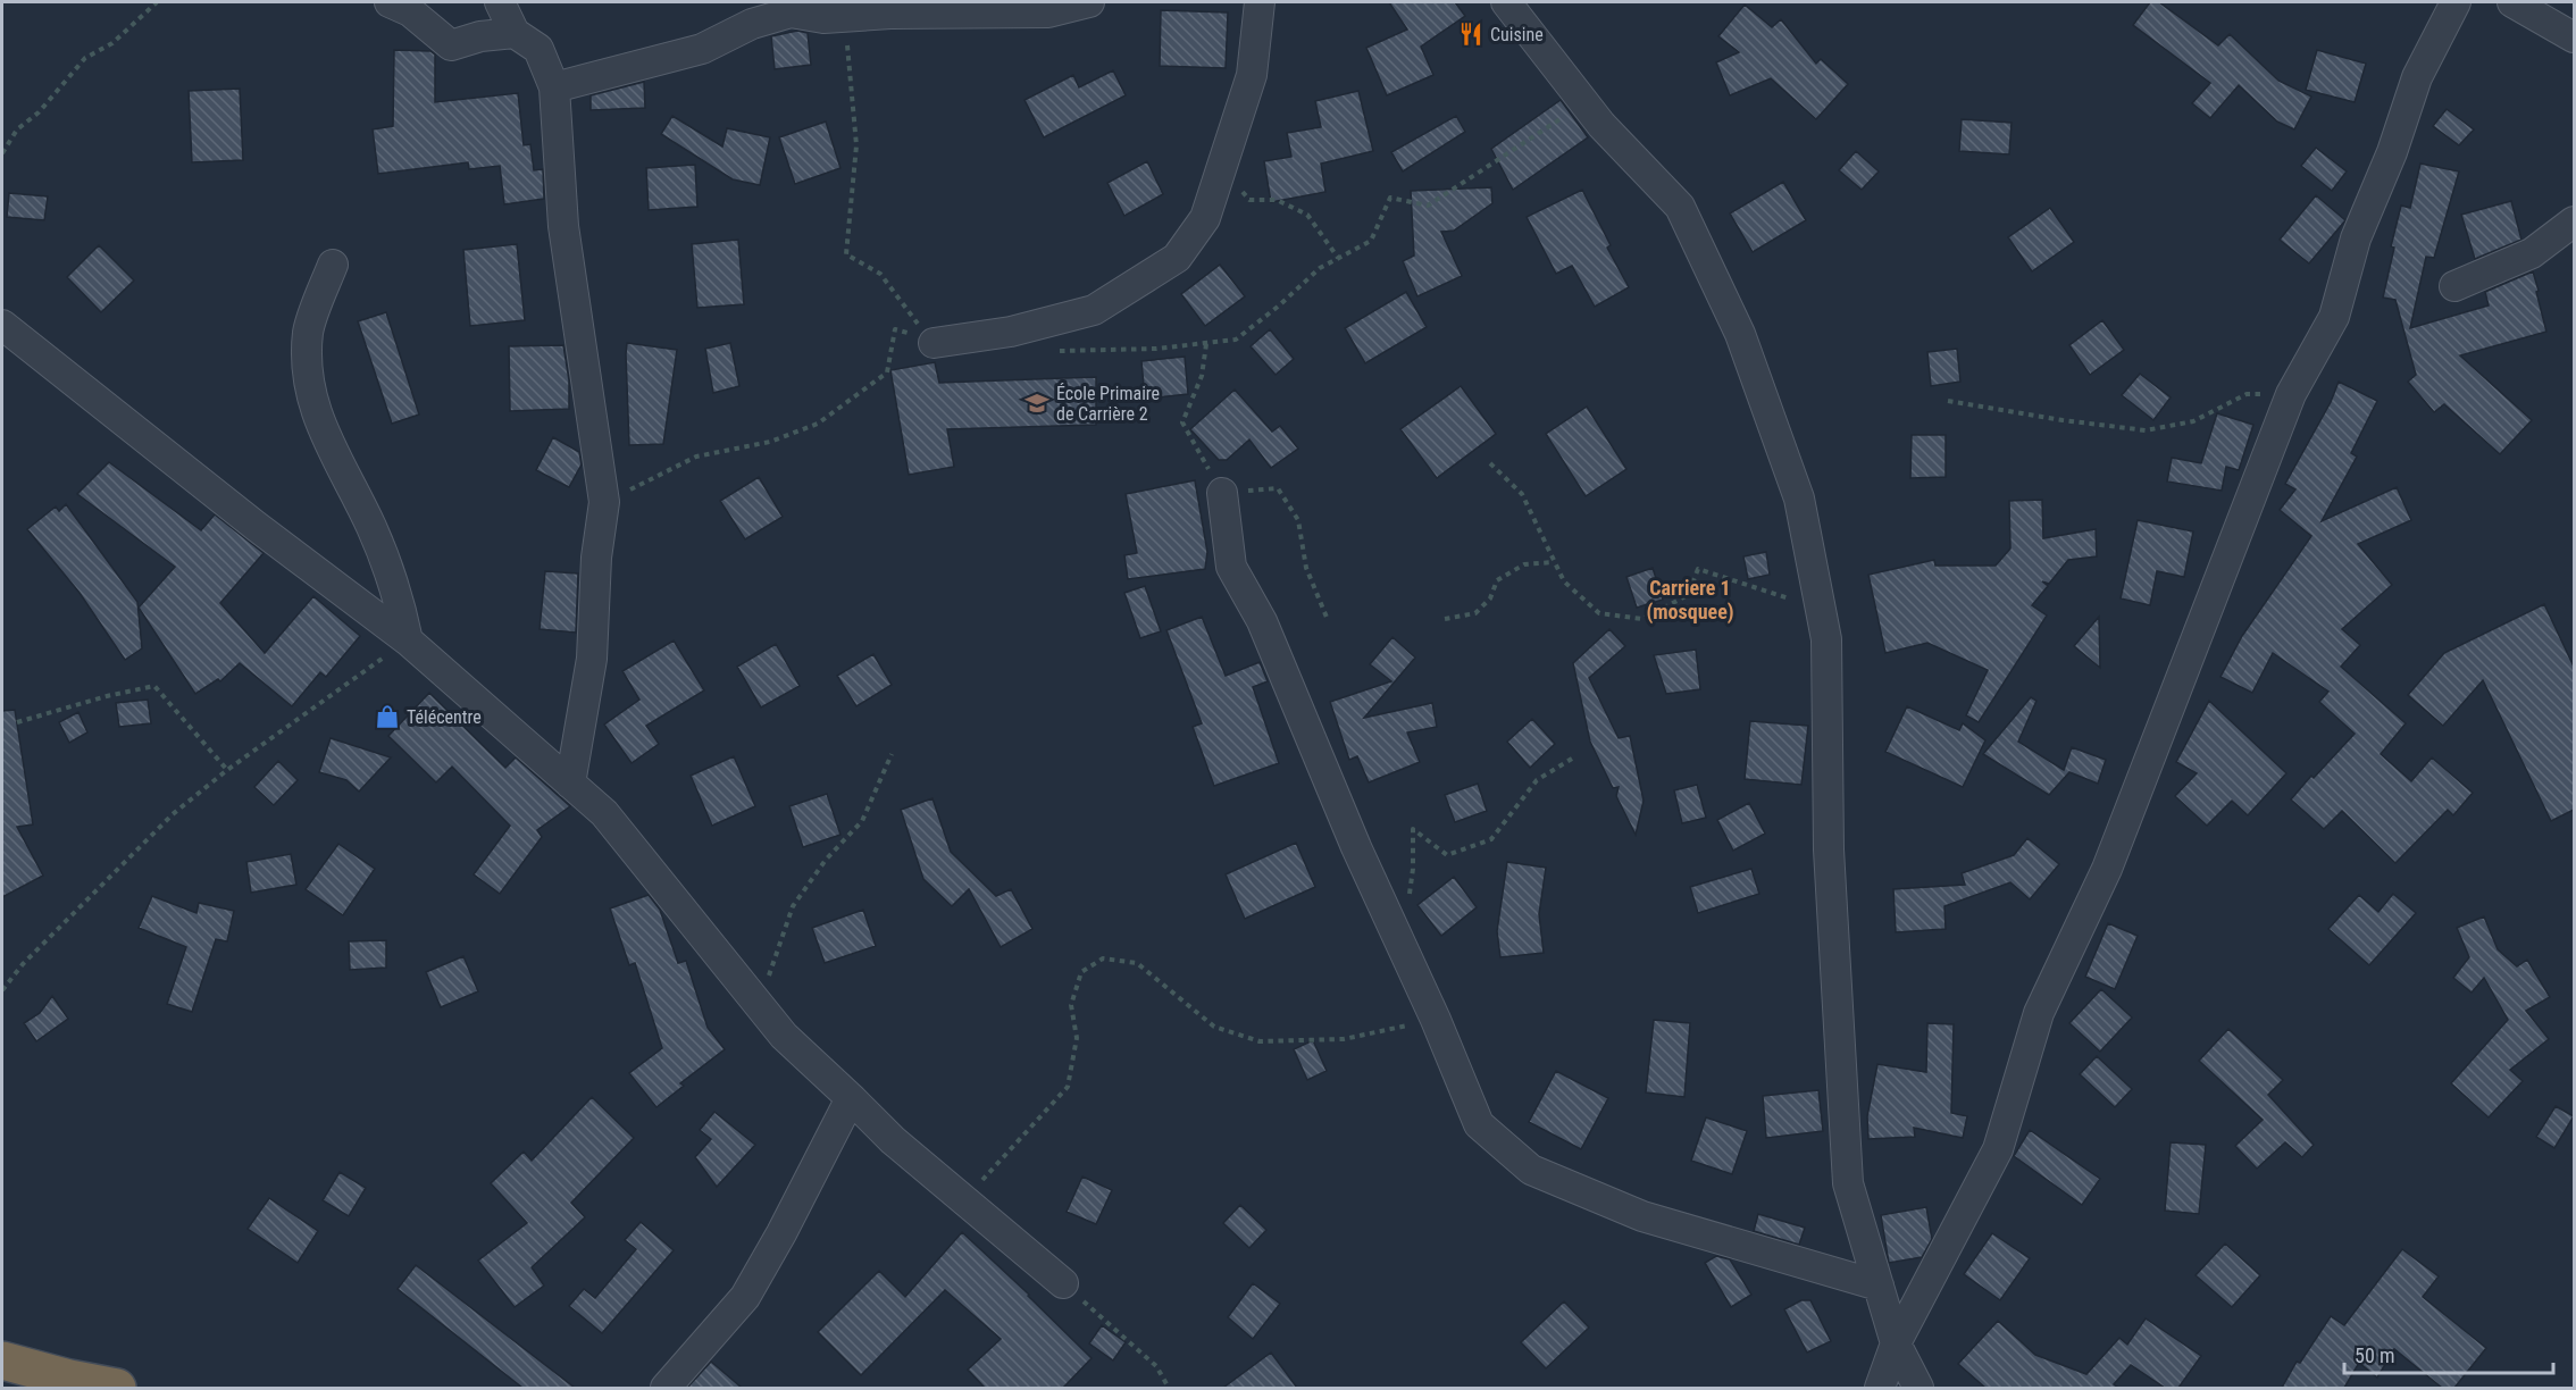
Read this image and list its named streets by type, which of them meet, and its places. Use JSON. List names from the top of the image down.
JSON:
{
  "districts": ["Carriere 1 (mosquee)"],
  "places": {
    "restaurant": ["Cuisine"],
    "school or university": ["École Primaire de Carrière 2"],
    "shop": ["Télécentre"]
  },
  "scale_bar": "50 m"
}
